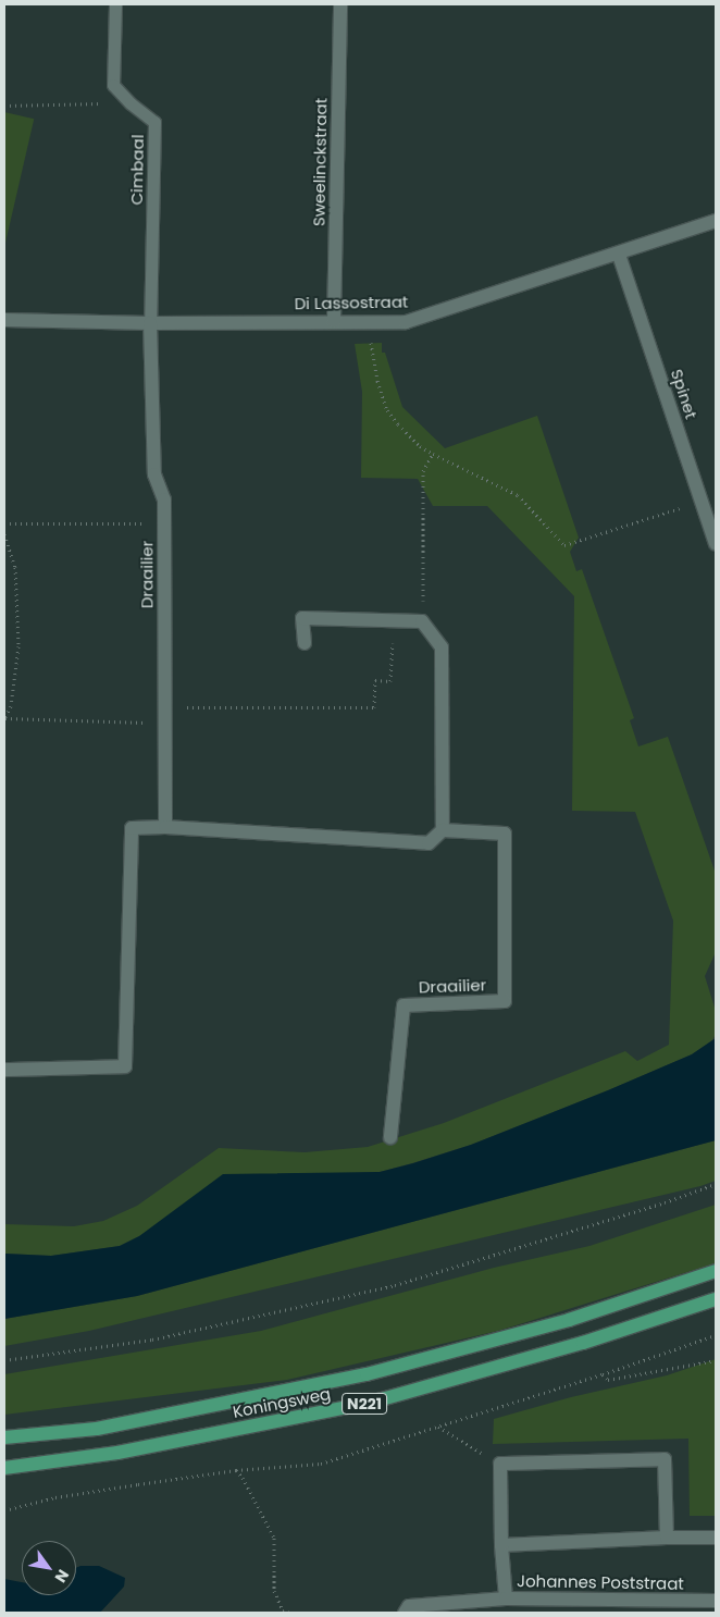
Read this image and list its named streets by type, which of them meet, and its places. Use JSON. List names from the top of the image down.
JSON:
{
  "streets": {
    "main road": ["Koningsweg", "N221"],
    "street": [
      "Sweelinckstraat",
      "Di Lassostraat",
      "Spinet",
      "Draailier",
      "Johannes Poststraat"
    ],
    "lane": ["Cimbaal"]
  },
  "crossings": [
    ["Sweelinckstraat", "Di Lassostraat"],
    ["Cimbaal", "Di Lassostraat"],
    ["Cimbaal", "Draailier"],
    ["Di Lassostraat", "Spinet"],
    ["Di Lassostraat", "Draailier"]
  ],
  "north": "bottom right"
}
